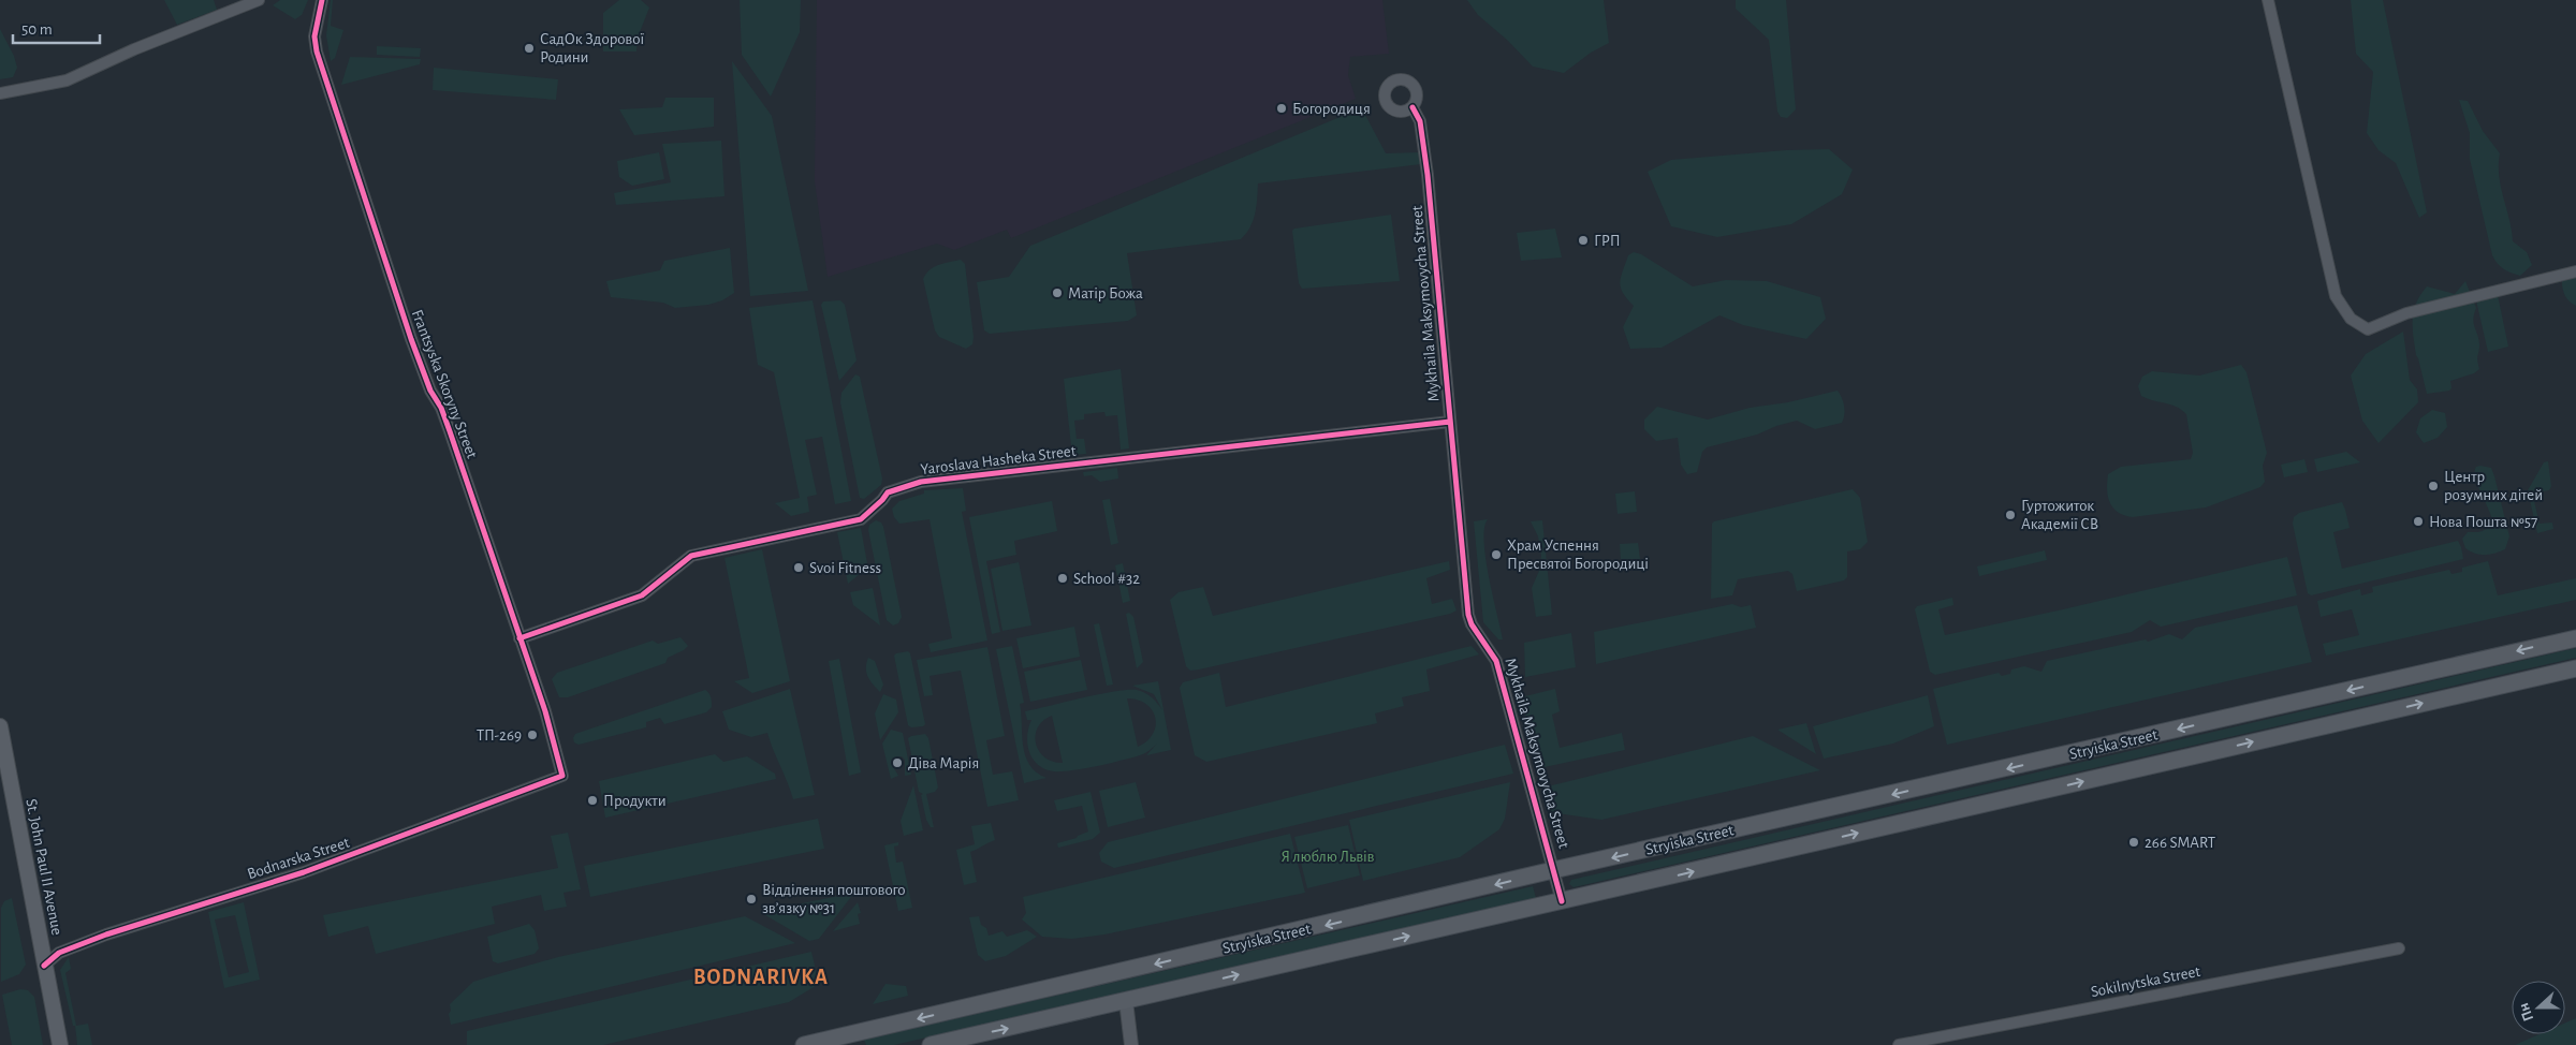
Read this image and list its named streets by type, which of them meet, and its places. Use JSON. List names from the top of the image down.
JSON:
{
  "streets": {
    "main road": ["Stryiska Street", "St. John Paul II Avenue"],
    "street": [
      "Mykhaila Maksymovycha Street",
      "Frantsyska Skoryny Street",
      "Yaroslava Hasheka Street",
      "Bodnarska Street",
      "Sokilnytska Street"
    ]
  },
  "crossings": [
    ["Mykhaila Maksymovycha Street", "Yaroslava Hasheka Street"],
    ["Mykhaila Maksymovycha Street", "Stryiska Street"],
    ["Frantsyska Skoryny Street", "Yaroslava Hasheka Street"],
    ["Frantsyska Skoryny Street", "Bodnarska Street"],
    ["Bodnarska Street", "St. John Paul II Avenue"]
  ],
  "districts": ["BODNARIVKA"],
  "parks": ["Я люблю Львів"],
  "places": [
    "СадОк Здорової Родини",
    "Богородиця",
    "ГРП",
    "Матір Божа",
    "Центр розумних дітей",
    "Гуртожиток Академії СВ",
    "Нова Пошта №57",
    "Храм Успення Пресвятої Богородиці",
    "Svoi Fitness",
    "School #32",
    "ТП-269",
    "Діва Марія",
    "Продукти",
    "266 SMART",
    "Відділення поштового зв’язку №31"
  ],
  "scale_bar": "50 m",
  "north": "left"
}
